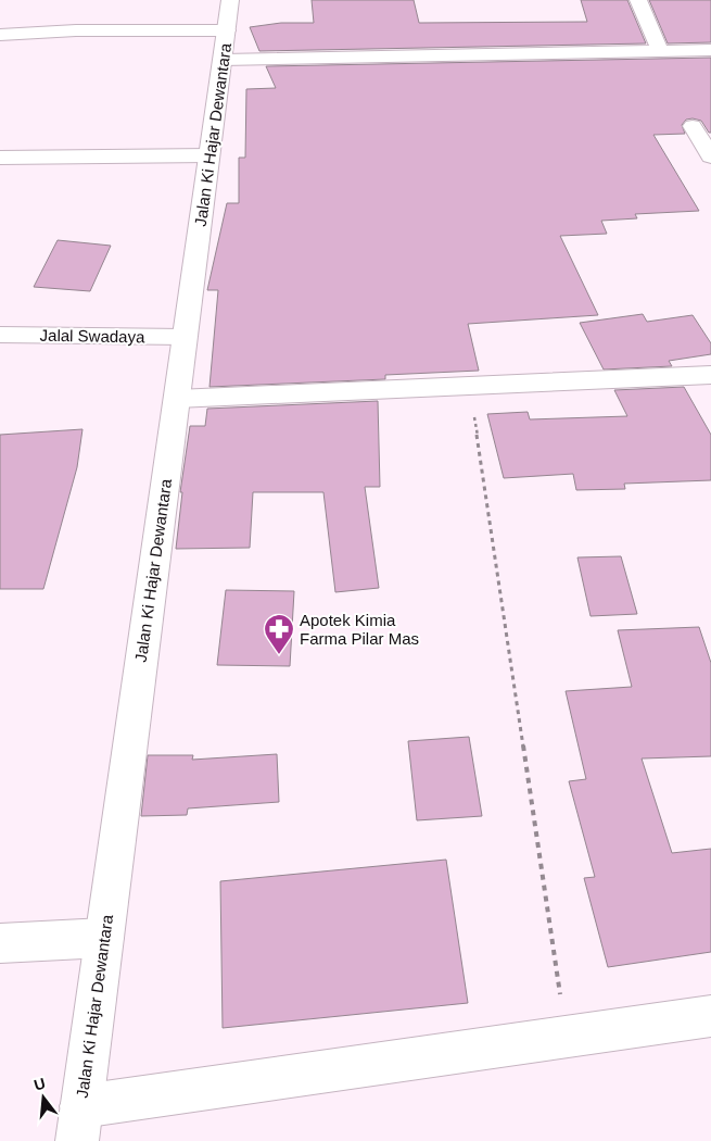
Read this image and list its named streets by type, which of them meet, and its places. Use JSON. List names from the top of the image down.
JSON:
{
  "streets": {
    "street": ["Jalan Ki Hajar Dewantara", "Jalal Swadaya"]
  },
  "crossings": [
    ["Jalan Ki Hajar Dewantara", "Jalal Swadaya"]
  ],
  "places": {
    "pharmacy": ["Apotek Kimia Farma Pilar Mas"]
  },
  "north": "top"
}
